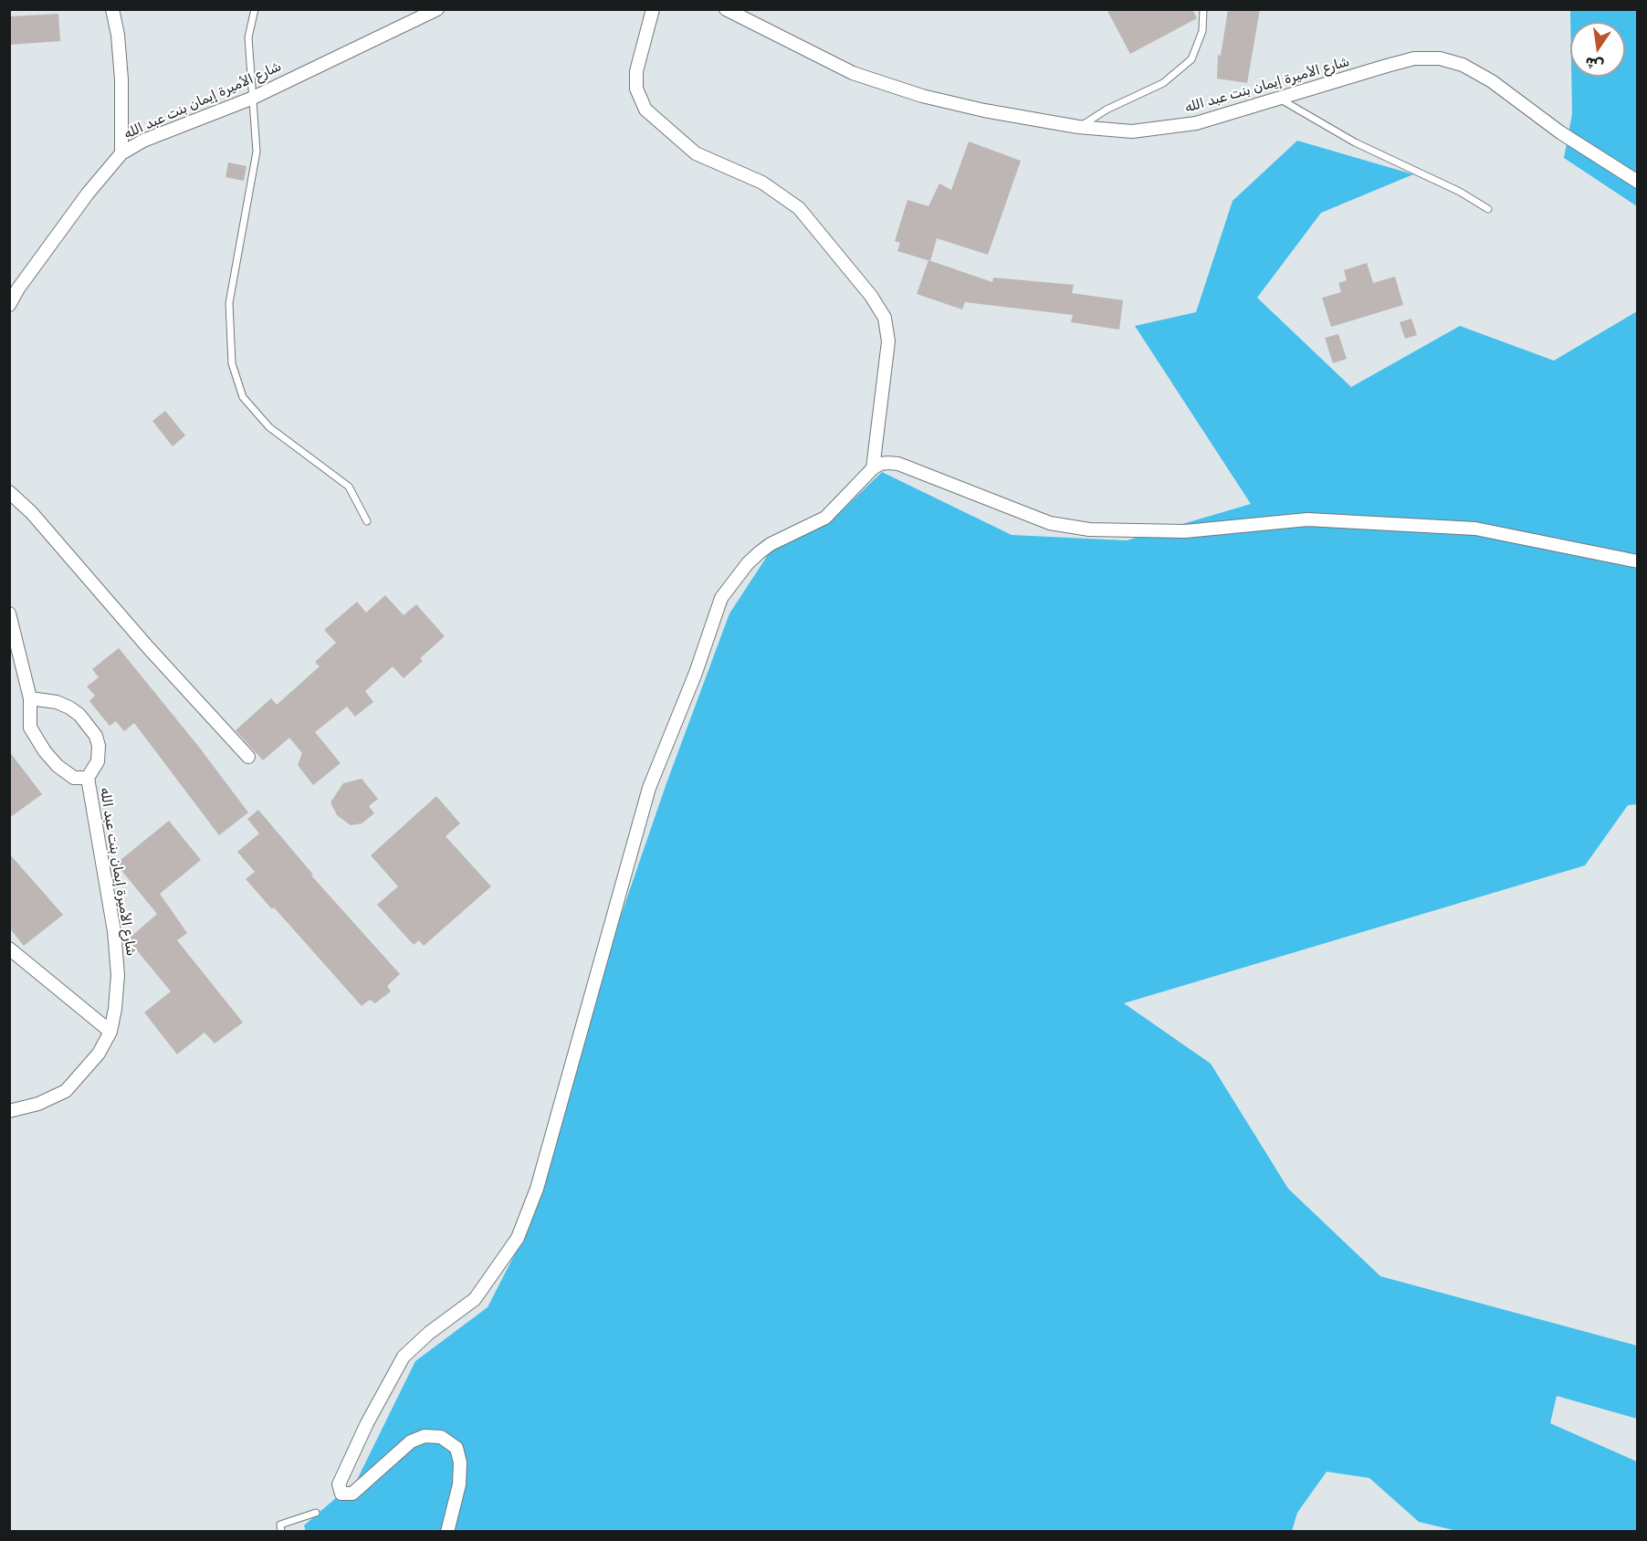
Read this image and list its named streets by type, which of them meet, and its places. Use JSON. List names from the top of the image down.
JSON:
{
  "streets": {
    "street": ["شارع الأميرة إيمان بنت عبد الله"]
  },
  "north": "bottom"
}
